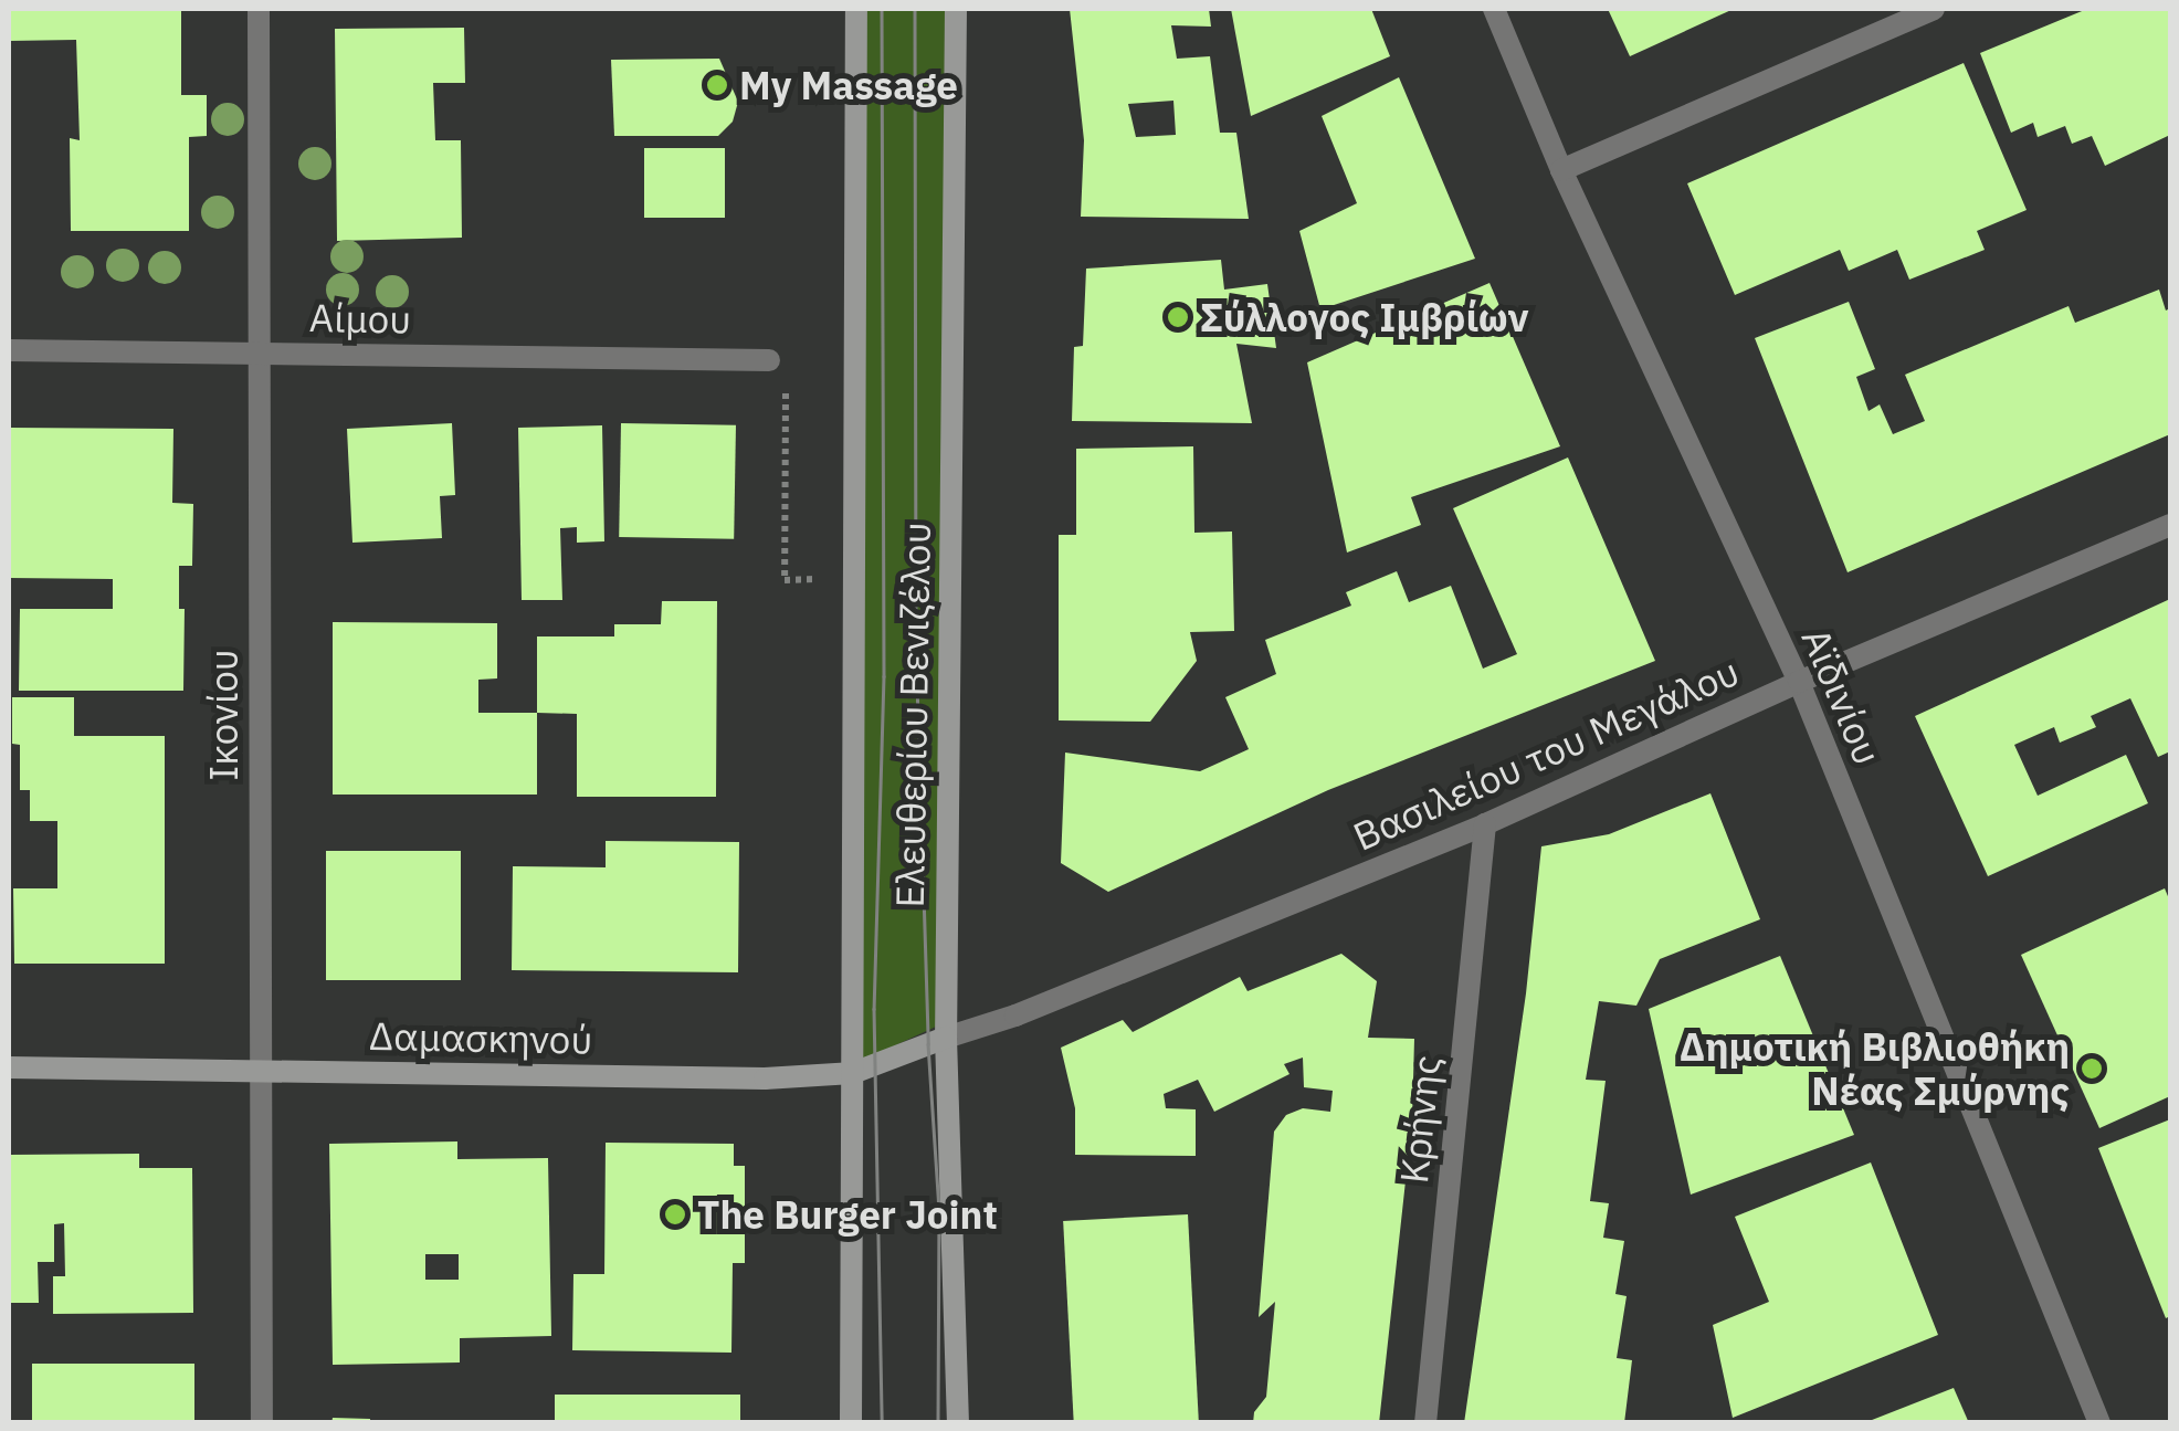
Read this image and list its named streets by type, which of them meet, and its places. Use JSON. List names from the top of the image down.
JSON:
{
  "streets": {
    "main road": ["Ελευθερίου Βενιζέλου", "Δαμασκηνού"],
    "street": [
      "Αίμου",
      "Αϊδινίου",
      "Ικονίου",
      "Βασιλείου του Μεγάλου",
      "Κρήνης"
    ]
  },
  "crossings": [
    ["Αίμου", "Ικονίου"],
    ["Αϊδινίου", "Βασιλείου του Μεγάλου"],
    ["Ικονίου", "Δαμασκηνού"],
    ["Ελευθερίου Βενιζέλου", "Βασιλείου του Μεγάλου"],
    ["Ελευθερίου Βενιζέλου", "Δαμασκηνού"],
    ["Βασιλείου του Μεγάλου", "Δαμασκηνού"],
    ["Βασιλείου του Μεγάλου", "Κρήνης"]
  ],
  "places": [
    "My Massage",
    "Σύλλογος Ιμβρίων",
    "Δημοτική Βιβλιοθήκη Νέας Σμύρνης",
    "The Burger Joint"
  ]
}
